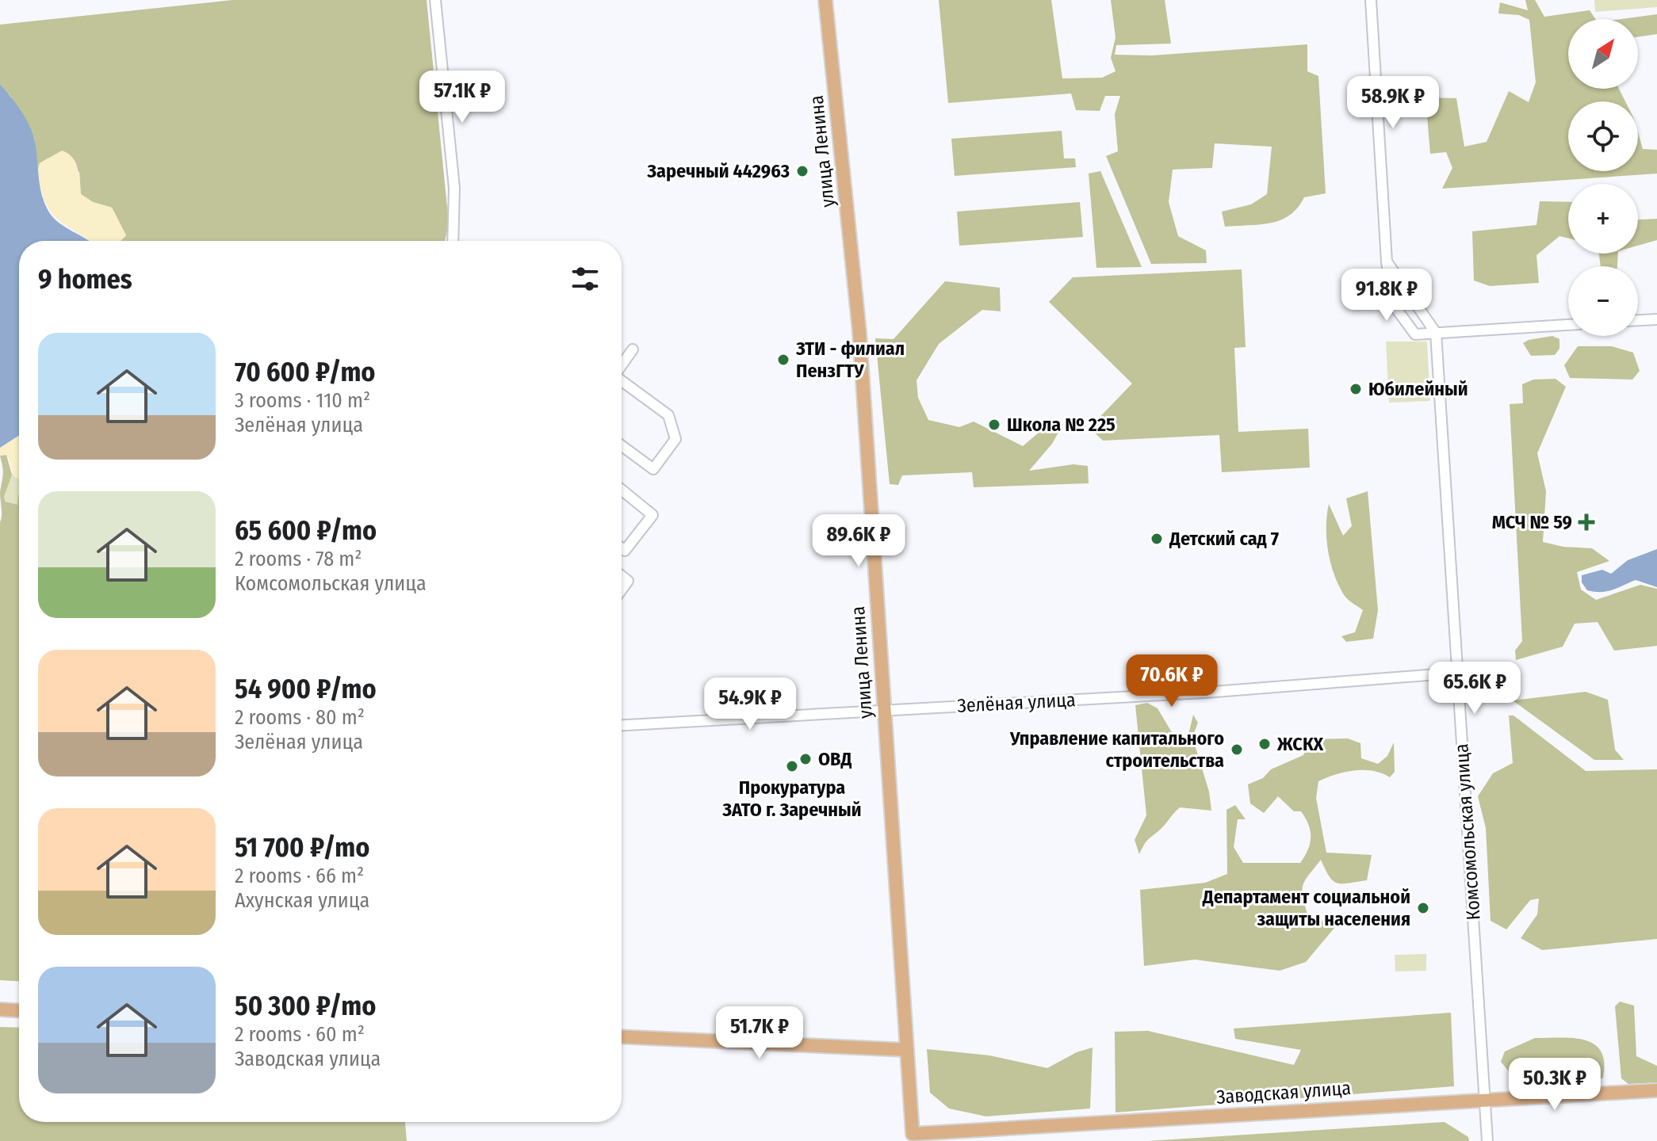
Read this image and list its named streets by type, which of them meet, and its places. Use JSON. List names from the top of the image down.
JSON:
{
  "streets": {
    "main road": ["улица Ленина", "Заводская улица"],
    "street": ["Зелёная улица", "Комсомольская улица"]
  },
  "crossings": [
    ["улица Ленина", "Зелёная улица"],
    ["улица Ленина", "Заводская улица"],
    ["Зелёная улица", "Комсомольская улица"],
    ["Комсомольская улица", "Заводская улица"]
  ],
  "places": {
    "other": [
      "Заречный 442963",
      "ЗТИ - филиал ПензГТУ",
      "Юбилейный",
      "Школа № 225",
      "Детский сад 7",
      "ЖСКХ",
      "Управление капитального строительства",
      "ОВД",
      "Прокуратура ЗАТО г. Заречный",
      "Департамент социальной защиты населения"
    ],
    "health": ["МСЧ № 59"]
  },
  "north": "top right",
  "page": {
    "map_buttons": ["+", "−"],
    "price": [
      "57.1K ₽",
      "58.9K ₽",
      "91.8K ₽",
      "89.6K ₽",
      "70.6K ₽",
      "65.6K ₽",
      "54.9K ₽",
      "51.7K ₽",
      "50.3K ₽"
    ],
    "heading": "9 homes",
    "list": [
      {
        "name": "70 600 ₽/mo",
        "note": "3 rooms · 110 m² · Зелёная улица"
      },
      {
        "name": "65 600 ₽/mo",
        "note": "2 rooms · 78 m² · Комсомольская улица"
      },
      {
        "name": "54 900 ₽/mo",
        "note": "2 rooms · 80 m² · Зелёная улица"
      },
      {
        "name": "51 700 ₽/mo",
        "note": "2 rooms · 66 m² · Ахунская улица"
      },
      {
        "name": "50 300 ₽/mo",
        "note": "2 rooms · 60 m² · Заводская улица"
      }
    ]
  }
}
